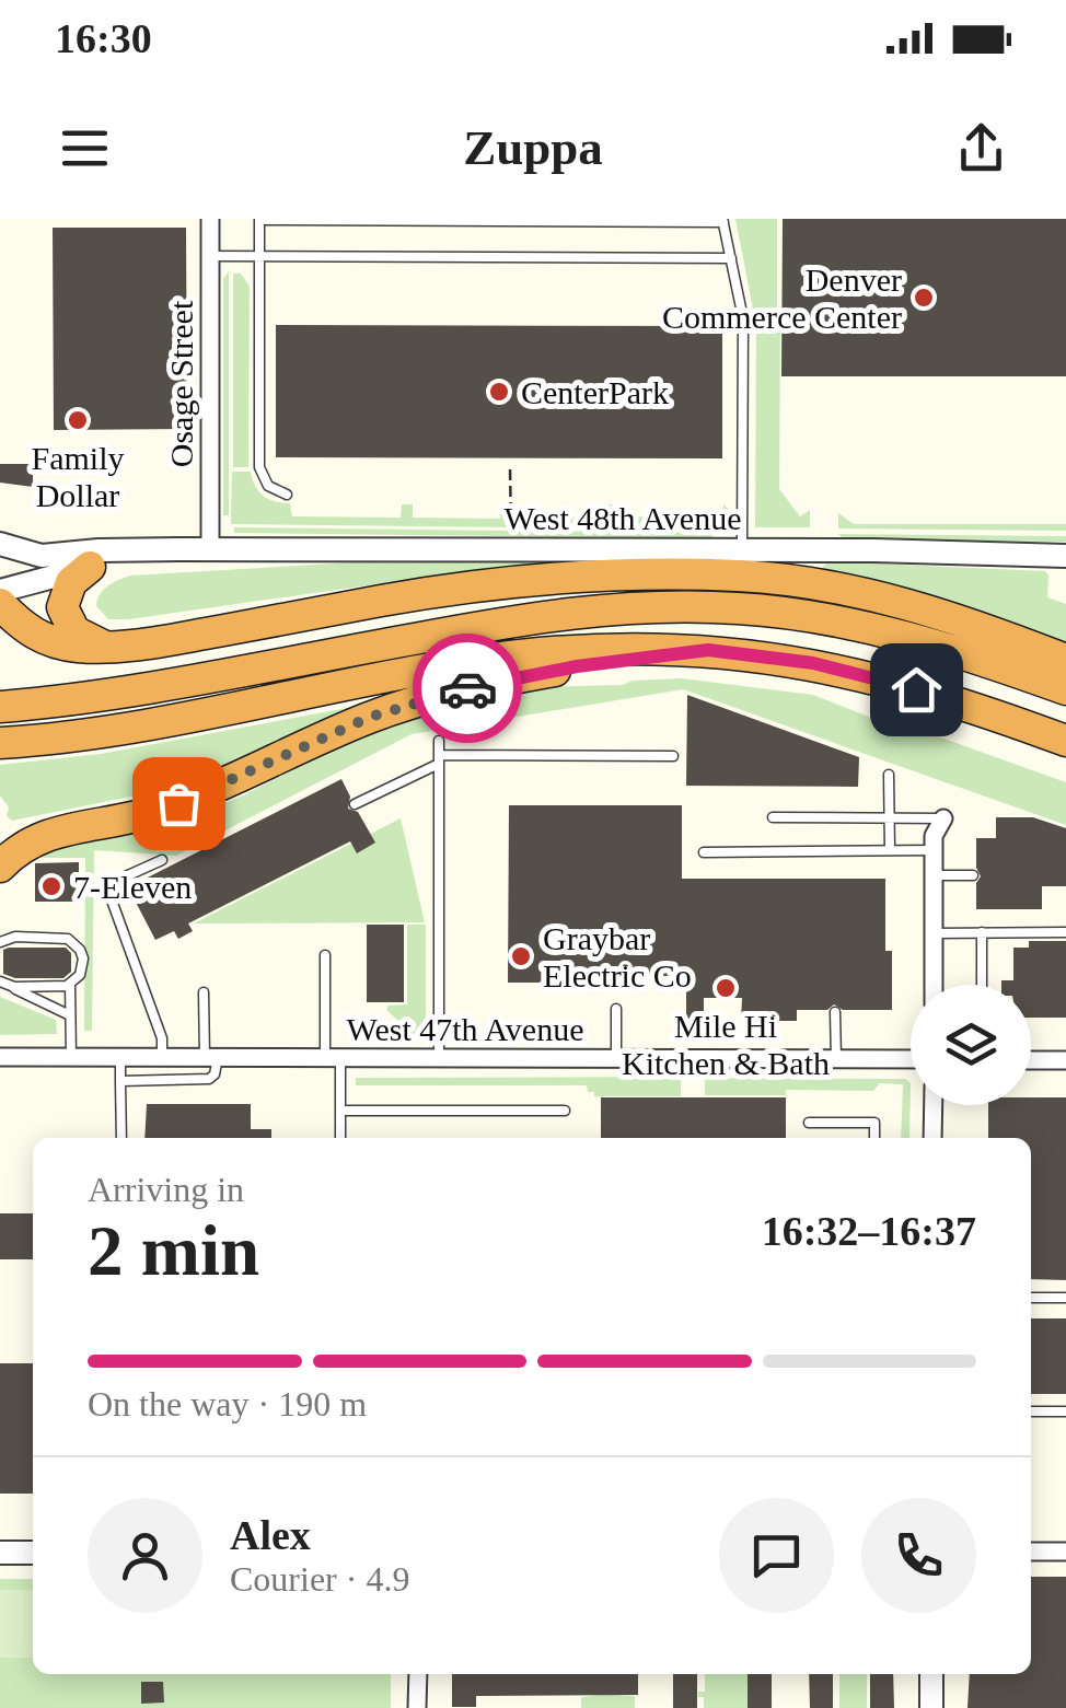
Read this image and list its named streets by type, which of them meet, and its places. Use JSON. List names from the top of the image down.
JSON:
{
  "streets": {
    "street": ["Osage Street", "West 48th Avenue", "West 47th Avenue"]
  },
  "crossings": [
    ["Osage Street", "West 48th Avenue"]
  ],
  "places": [
    "Denver Commerce Center",
    "CenterPark",
    "Family Dollar",
    "7-Eleven",
    "Graybar Electric Co",
    "Mile Hi Kitchen & Bath"
  ],
  "page": {
    "status": "16:30",
    "header": "Zuppa",
    "heading": ["2 min", "Arriving in", "16:32–16:37"],
    "panel": ["Alex", "Courier · 4.9"],
    "bar": "On the way · 190 m"
  }
}
